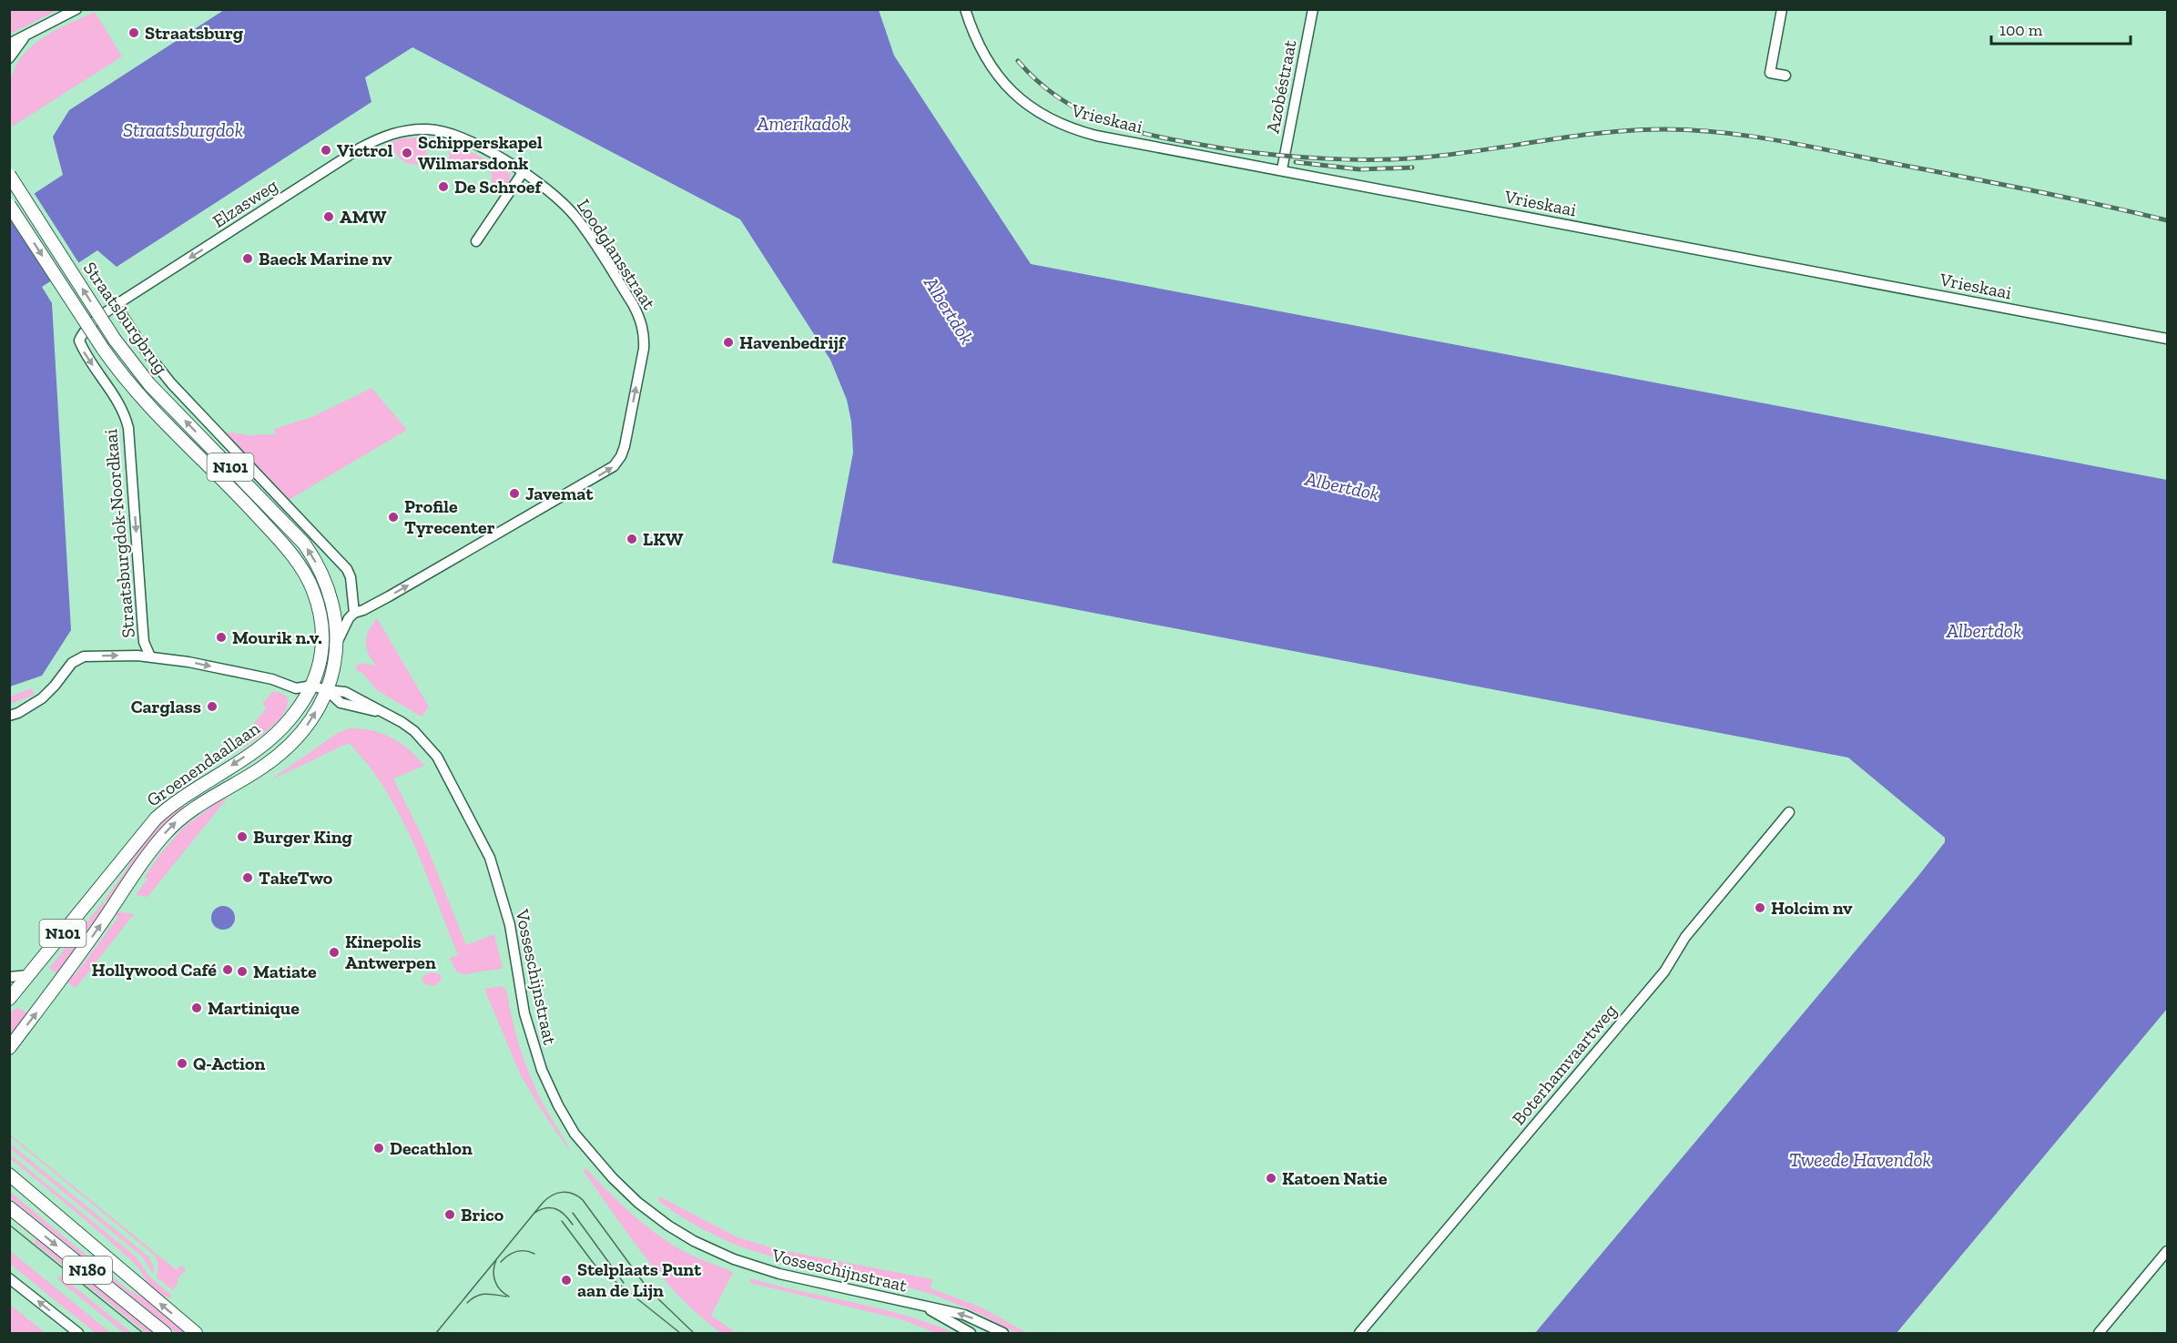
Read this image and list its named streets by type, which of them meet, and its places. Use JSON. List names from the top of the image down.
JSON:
{
  "streets": {
    "main road": [
      "Straatsburgbrug",
      "N101",
      "Groenendaallaan",
      "N180"
    ],
    "street": [
      "Azobéstraat",
      "Vrieskaai",
      "Elzasweg",
      "Loodglansstraat",
      "Straatsburgdok-Noordkaai",
      "Vosseschijnstraat",
      "Boterhamvaartweg"
    ]
  },
  "crossings": [
    ["Azobéstraat", "Vrieskaai"],
    ["Elzasweg", "Loodglansstraat"],
    ["Elzasweg", "Straatsburgdok-Noordkaai"],
    ["Straatsburgbrug", "Groenendaallaan"],
    ["Straatsburgbrug", "Vosseschijnstraat"],
    ["Straatsburgdok-Noordkaai", "Vosseschijnstraat"],
    ["Groenendaallaan", "Vosseschijnstraat"]
  ],
  "one_way": ["Elzasweg", "Straatsburgdok-Noordkaai"],
  "water": [
    "Amerikadok",
    "Straatsburgdok",
    "Albertdok",
    "Tweede Havendok"
  ],
  "places": [
    "Straatsburg",
    "Victrol",
    "Schipperskapel Wilmarsdonk",
    "De Schroef",
    "AMW",
    "Baeck Marine nv",
    "Havenbedrijf",
    "Javemat",
    "Profile Tyrecenter",
    "LKW",
    "Mourik n.v.",
    "Carglass",
    "Burger King",
    "TakeTwo",
    "Holcim nv",
    "Kinepolis Antwerpen",
    "Hollywood Café",
    "Matiate",
    "Martinique",
    "Q-Action",
    "Decathlon",
    "Katoen Natie",
    "Brico",
    "Stelplaats Punt aan de Lijn"
  ],
  "scale_bar": "100 m"
}
